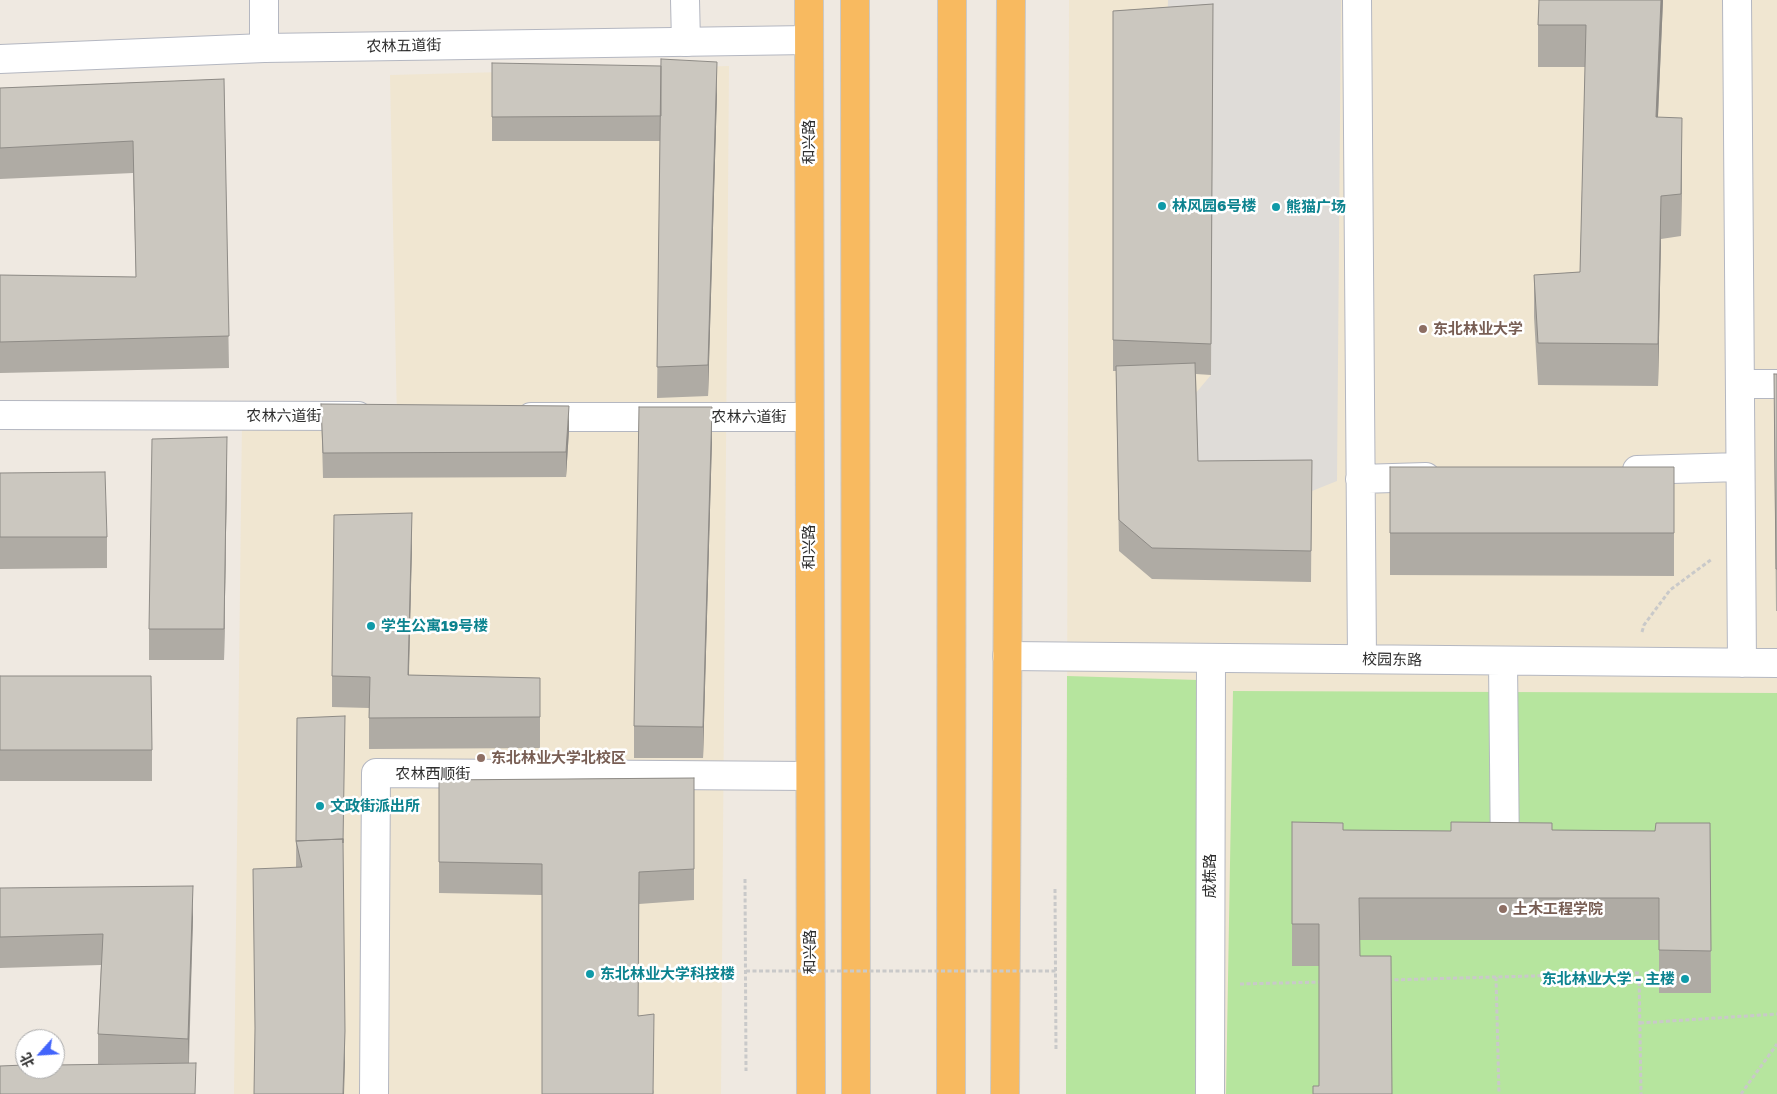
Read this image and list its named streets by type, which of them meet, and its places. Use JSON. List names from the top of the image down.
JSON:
{
  "streets": {
    "highway": ["和兴路"],
    "street": [
      "农林五道街",
      "农林六道街",
      "校园东路",
      "农林西顺街",
      "成栋路"
    ]
  },
  "crossings": [
    ["农林五道街", "和兴路"],
    ["和兴路", "农林六道街"],
    ["和兴路", "农林西顺街"],
    ["校园东路", "成栋路"]
  ],
  "places": [
    "林风园6号楼",
    "熊猫广场",
    "东北林业大学",
    "学生公寓19号楼",
    "东北林业大学北校区",
    "文政街派出所",
    "土木工程学院",
    "东北林业大学科技楼",
    "东北林业大学 - 主楼"
  ],
  "north": "bottom left"
}
